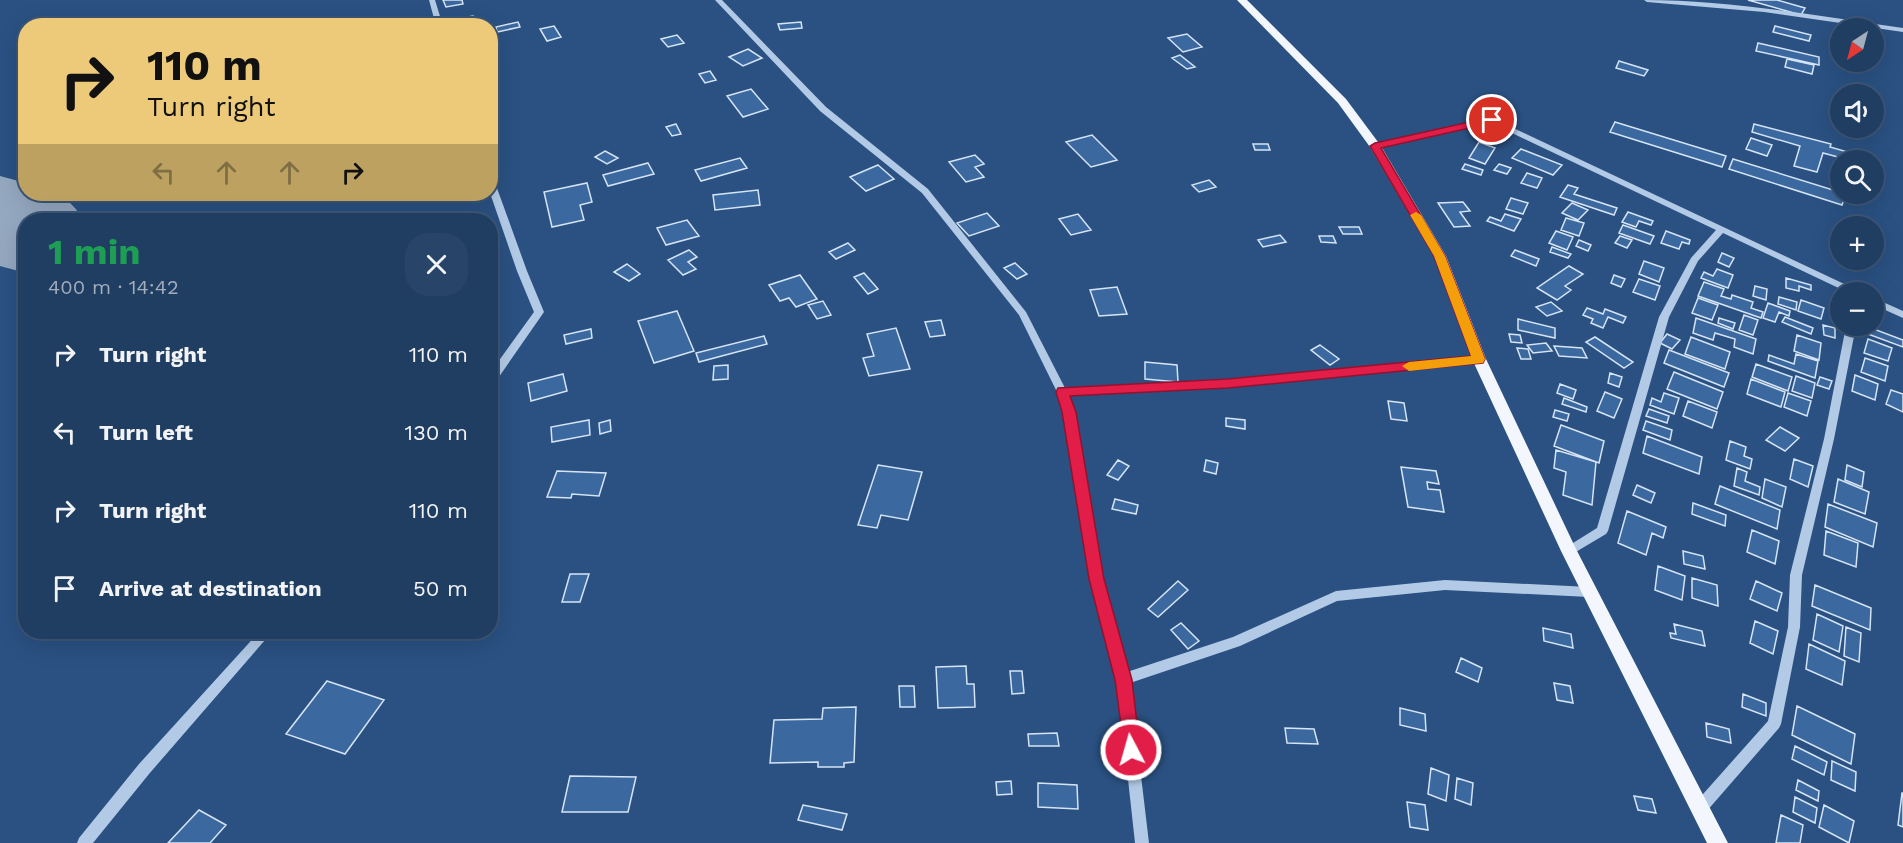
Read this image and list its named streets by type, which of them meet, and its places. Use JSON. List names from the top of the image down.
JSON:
{
  "north": "bottom left",
  "page": {
    "map_buttons": ["+", "−"],
    "turn": ["110 m", "Turn right"],
    "heading": ["1 min", "400 m · 14:42"],
    "list": [
      {
        "name": "Turn right",
        "value": "110 m"
      },
      {
        "name": "Turn left",
        "value": "130 m"
      },
      {
        "name": "Turn right",
        "value": "110 m"
      },
      {
        "name": "Arrive at destination",
        "value": "50 m"
      }
    ]
  }
}
